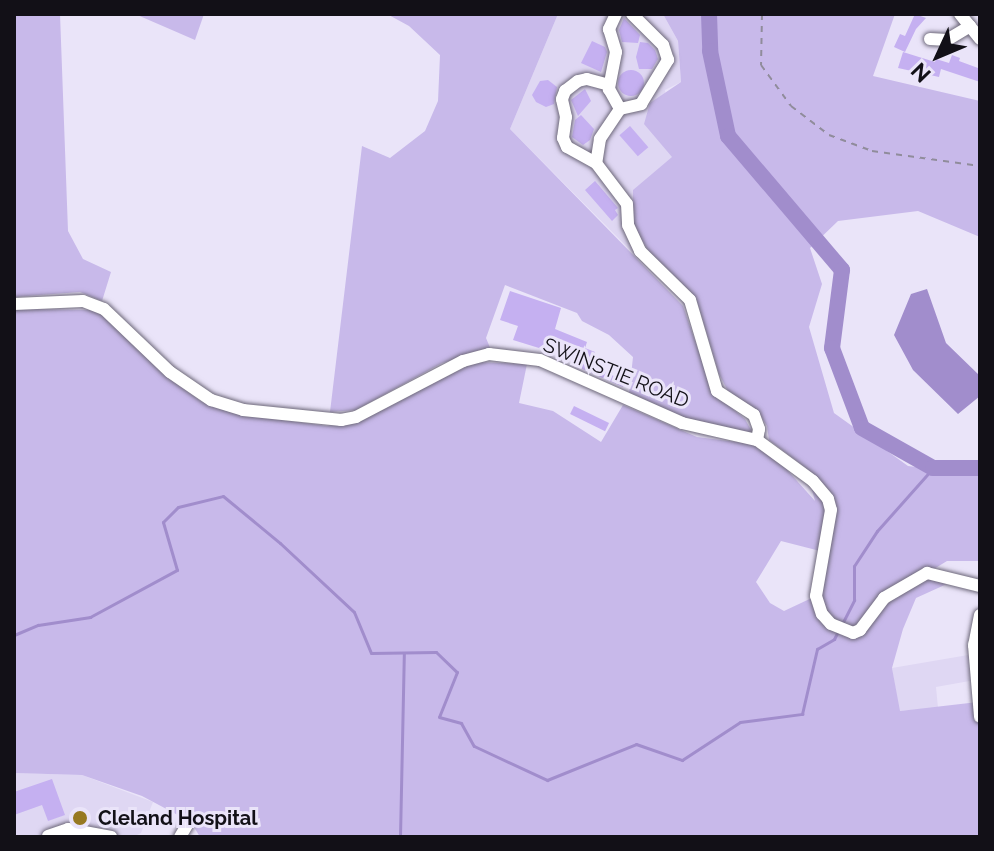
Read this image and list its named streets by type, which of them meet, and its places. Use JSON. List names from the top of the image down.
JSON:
{
  "streets": {
    "street": ["SWINSTIE ROAD"]
  },
  "places": ["Cleland Hospital"],
  "north": "bottom left"
}
